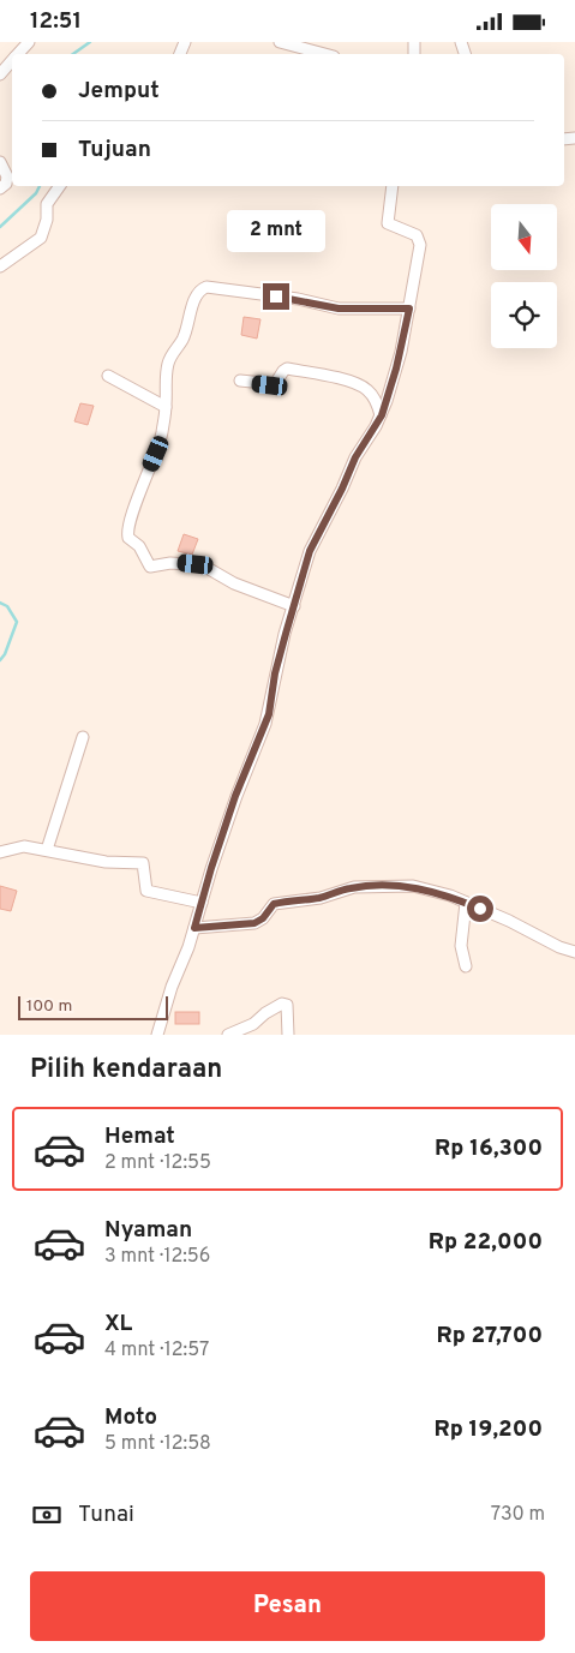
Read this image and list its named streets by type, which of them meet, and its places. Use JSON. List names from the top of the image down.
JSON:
{
  "scale_bar": "100 m",
  "north": "bottom",
  "page": {
    "status": "12:51",
    "banner": ["Jemput", "Tujuan"],
    "bubble": "2 mnt",
    "scale": "100 m",
    "heading": "Pilih kendaraan",
    "list": [
      {
        "name": "Hemat",
        "note": "2 mnt · 12:55",
        "value": "Rp 16,300"
      },
      {
        "name": "Nyaman",
        "note": "3 mnt · 12:56",
        "value": "Rp 22,000"
      },
      {
        "name": "XL",
        "note": "4 mnt · 12:57",
        "value": "Rp 27,700"
      },
      {
        "name": "Moto",
        "note": "5 mnt · 12:58",
        "value": "Rp 19,200"
      }
    ],
    "pay": ["Tunai", "730 m"],
    "buttons": "Pesan"
  }
}
